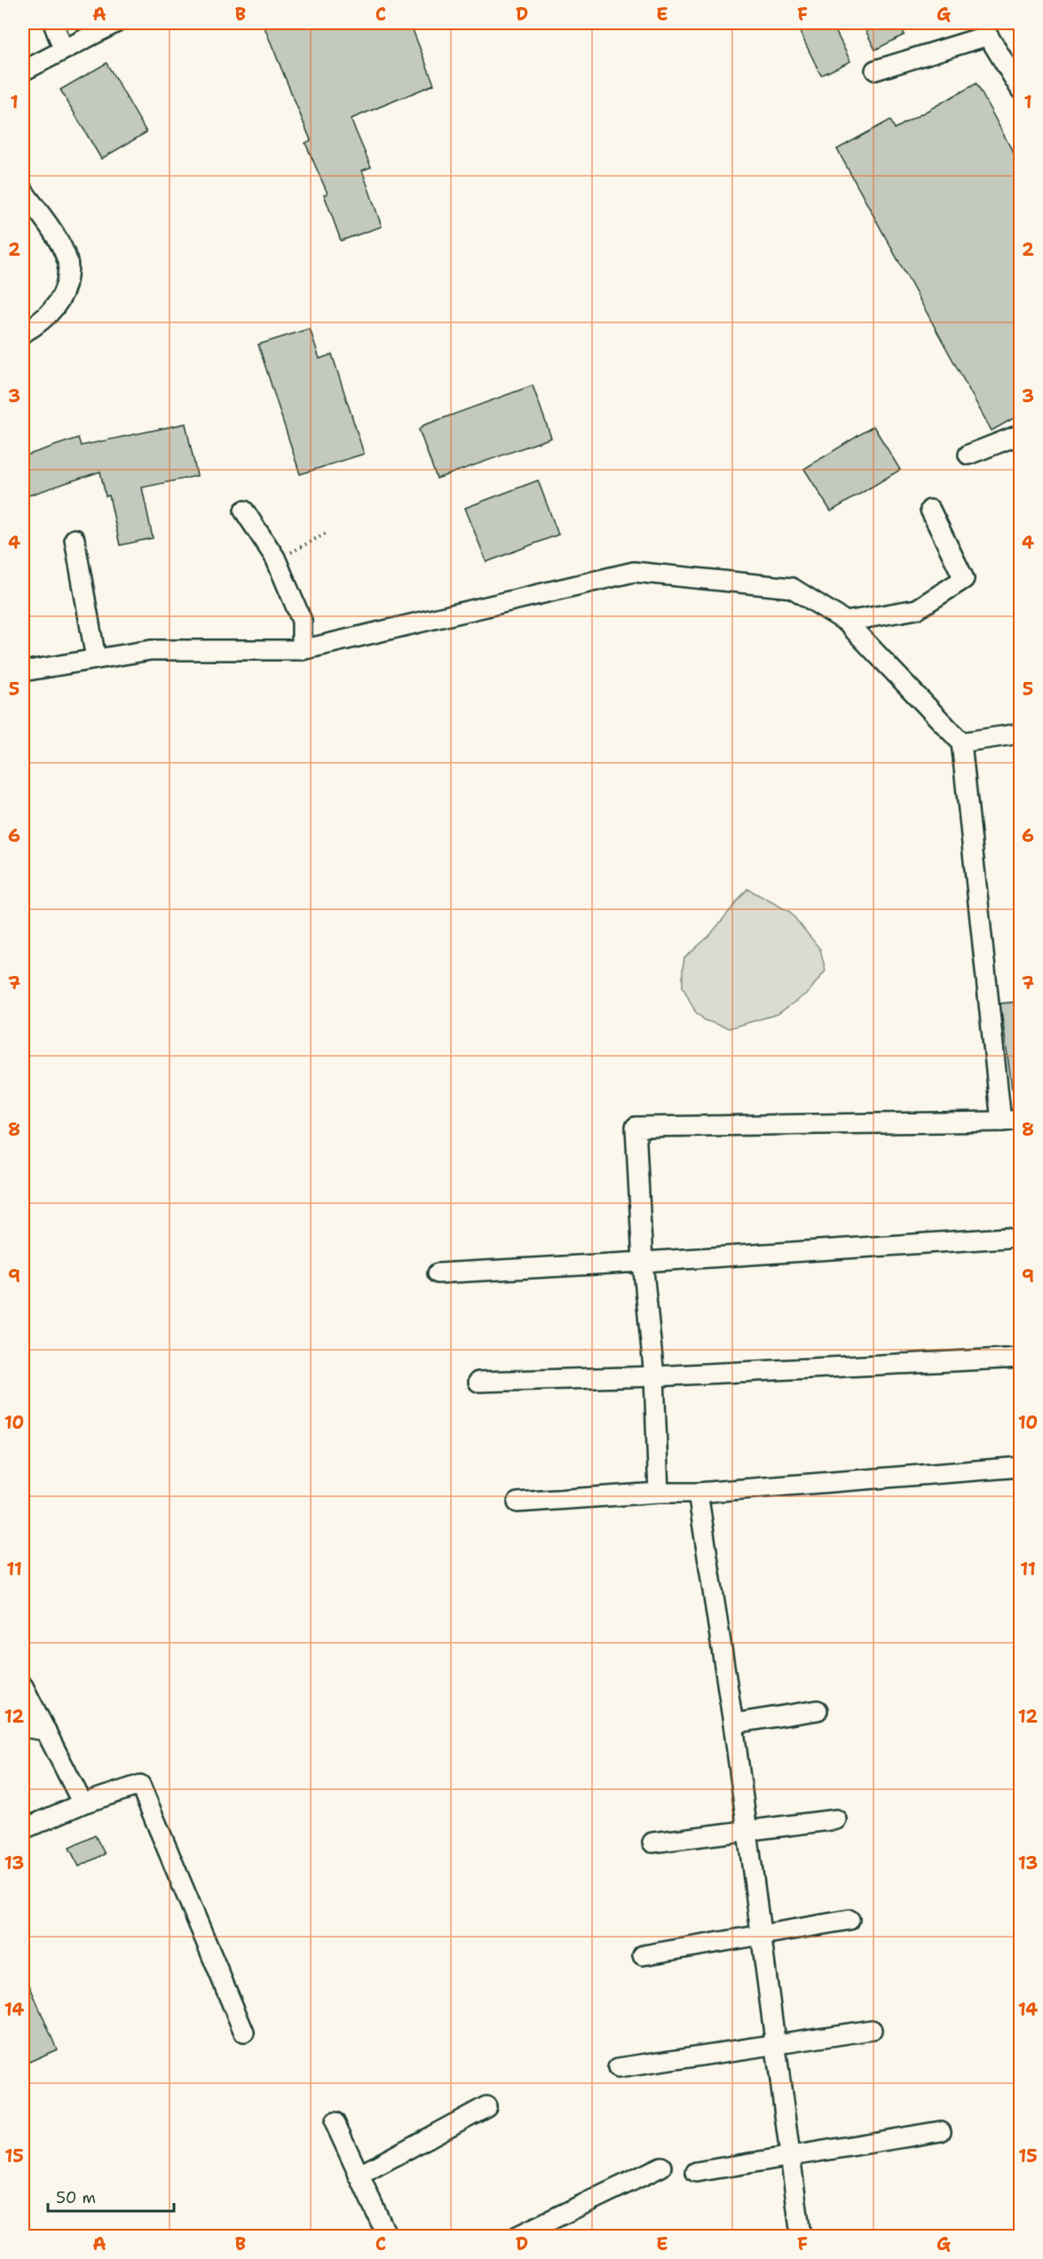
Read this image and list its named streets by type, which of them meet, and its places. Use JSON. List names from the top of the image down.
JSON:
{
  "scale_bar": "50 m",
  "grid": {
    "columns": [
      "A",
      "B",
      "C",
      "D",
      "E",
      "F",
      "G"
    ],
    "rows": [
      "1",
      "2",
      "3",
      "4",
      "5",
      "6",
      "7",
      "8",
      "9",
      "10",
      "11",
      "12",
      "13",
      "14",
      "15"
    ]
  }
}
